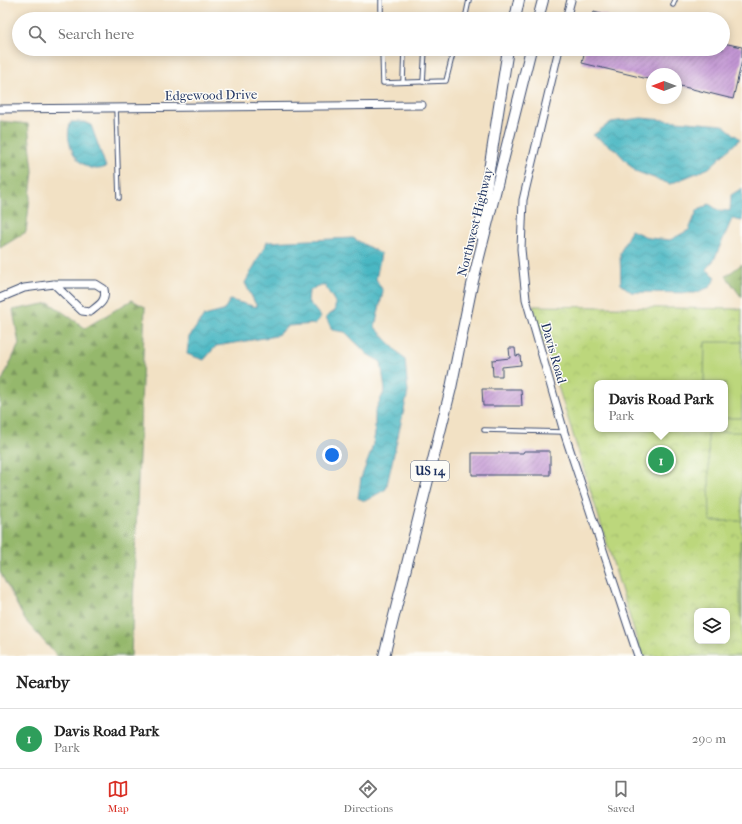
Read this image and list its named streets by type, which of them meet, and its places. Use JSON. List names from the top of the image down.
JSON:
{
  "streets": {
    "main road": ["Northwest Highway", "US 14"],
    "street": ["Edgewood Drive", "Davis Road"]
  },
  "crossings": [
    ["Northwest Highway", "US 14"]
  ],
  "north": "left",
  "page": {
    "search": "Search here",
    "popup": ["Davis Road Park", "Park"],
    "pins": "1",
    "heading": "Nearby",
    "list": [
      {
        "mark": "1",
        "name": "Davis Road Park",
        "note": "Park",
        "value": "290 m"
      }
    ],
    "nav": ["Map", "Directions", "Saved"]
  }
}
